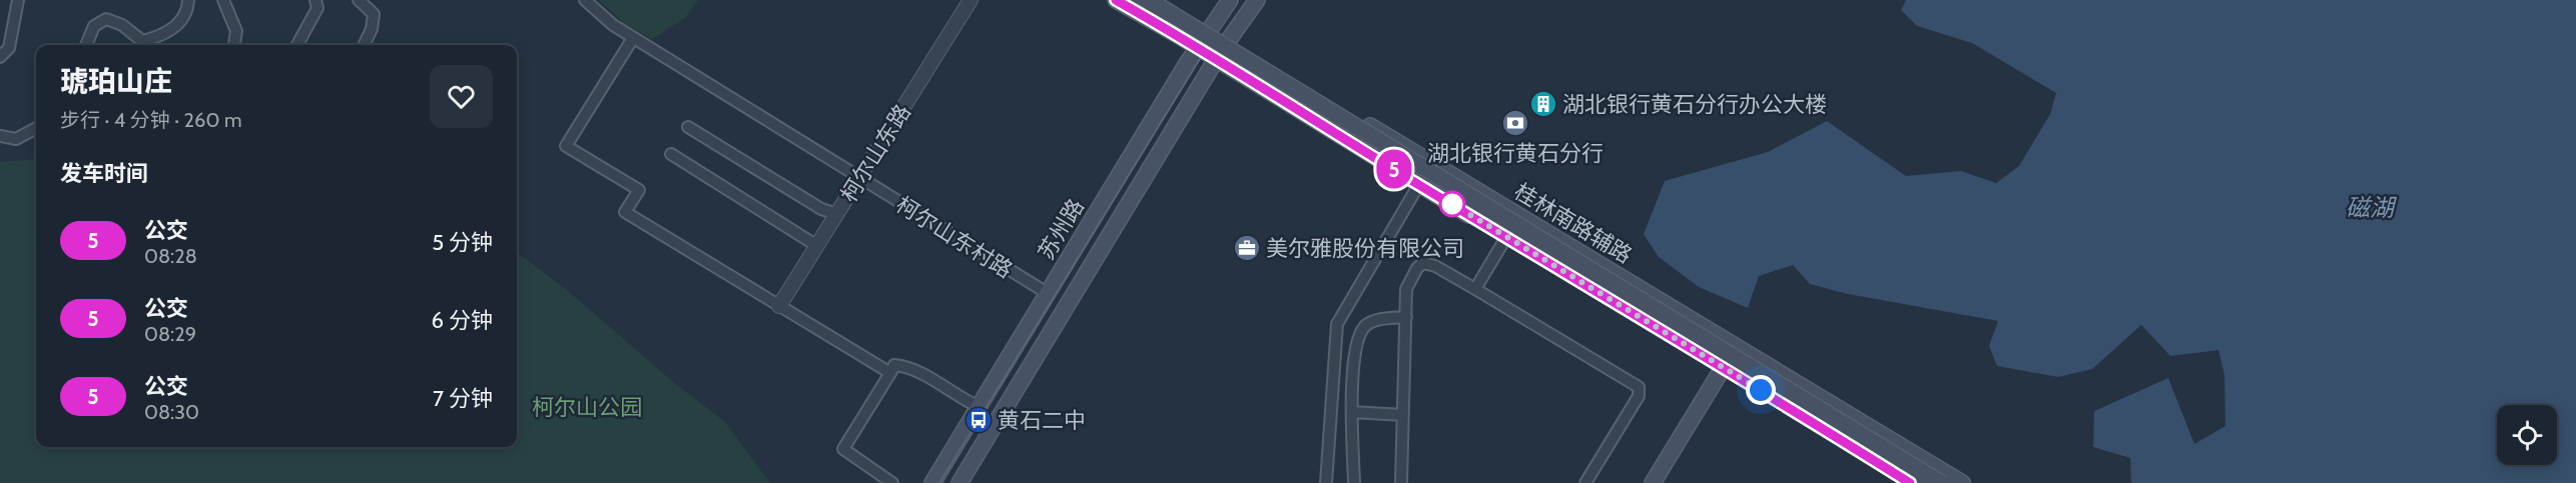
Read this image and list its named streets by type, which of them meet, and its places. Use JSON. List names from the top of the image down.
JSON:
{
  "streets": {
    "main road": ["桂林南路辅路", "苏州路"],
    "street": ["柯尔山东路", "柯尔山东村路"]
  },
  "crossings": [
    ["柯尔山东路", "柯尔山东村路"],
    ["桂林南路辅路", "苏州路"],
    ["苏州路", "柯尔山东村路"]
  ],
  "water": ["磁湖"],
  "parks": ["柯尔山公园"],
  "places": {
    "building": ["湖北银行黄石分行办公大楼"],
    "bank": ["湖北银行黄石分行"],
    "office": ["美尔雅股份有限公司"],
    "bus stop": ["黄石二中"]
  },
  "lines": ["bus line 5"],
  "page": {
    "on_map": "5",
    "heading": [
      ["琥珀山庄", "步行 · 4 分钟 · 260 m"],
      "发车时间"
    ],
    "list": [
      {
        "mark": "5",
        "name": "公交",
        "note": "08:28",
        "value": "5 分钟"
      },
      {
        "mark": "5",
        "name": "公交",
        "note": "08:29",
        "value": "6 分钟"
      },
      {
        "mark": "5",
        "name": "公交",
        "note": "08:30",
        "value": "7 分钟"
      }
    ]
  }
}
